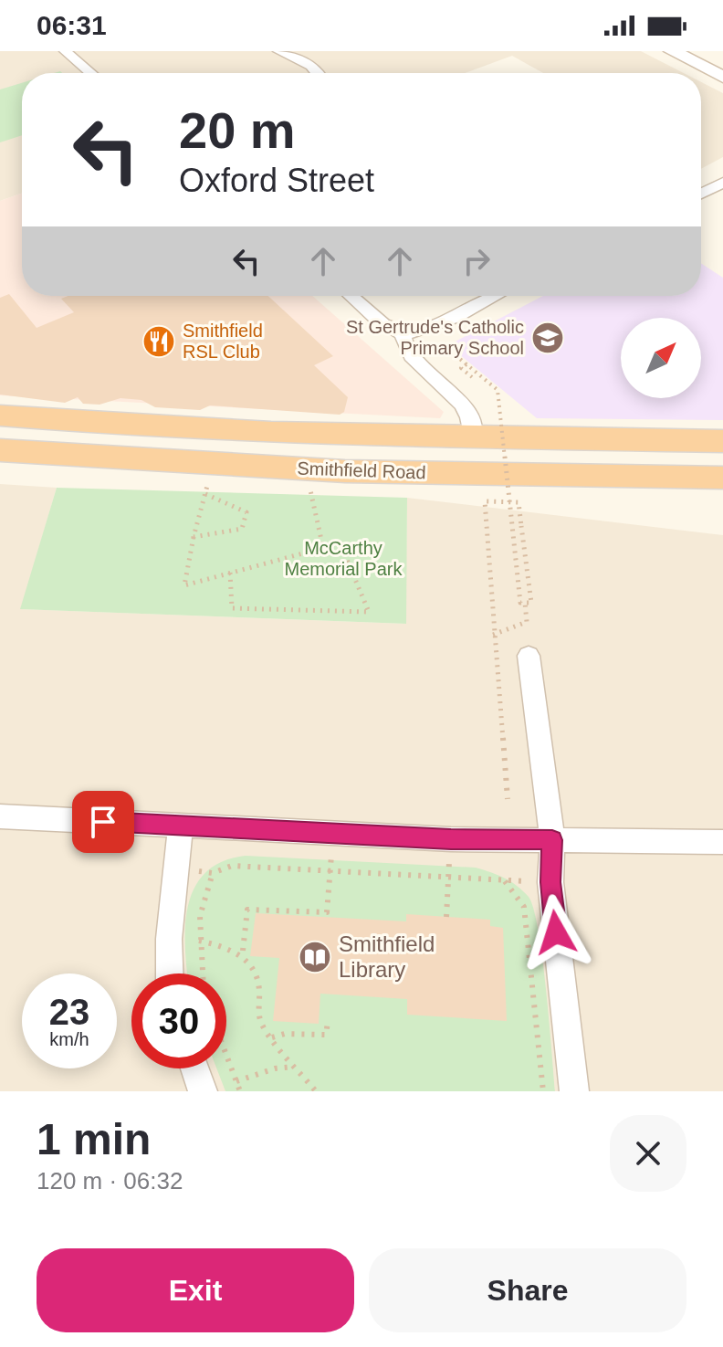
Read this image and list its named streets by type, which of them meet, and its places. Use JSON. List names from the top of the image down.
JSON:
{
  "streets": {
    "highway": ["Smithfield Road"]
  },
  "parks": ["McCarthy Memorial Park"],
  "places": {
    "school or university": ["St Gertrude's Catholic Primary School"],
    "restaurant": ["Smithfield RSL Club"],
    "library": ["Smithfield Library"]
  },
  "north": "top right",
  "page": {
    "status": "06:31",
    "turn": ["20 m", "Oxford Street"],
    "speed": "23 km/h",
    "limit": "30",
    "heading": ["1 min", "120 m · 06:32"],
    "buttons": ["Exit", "Share"]
  }
}
